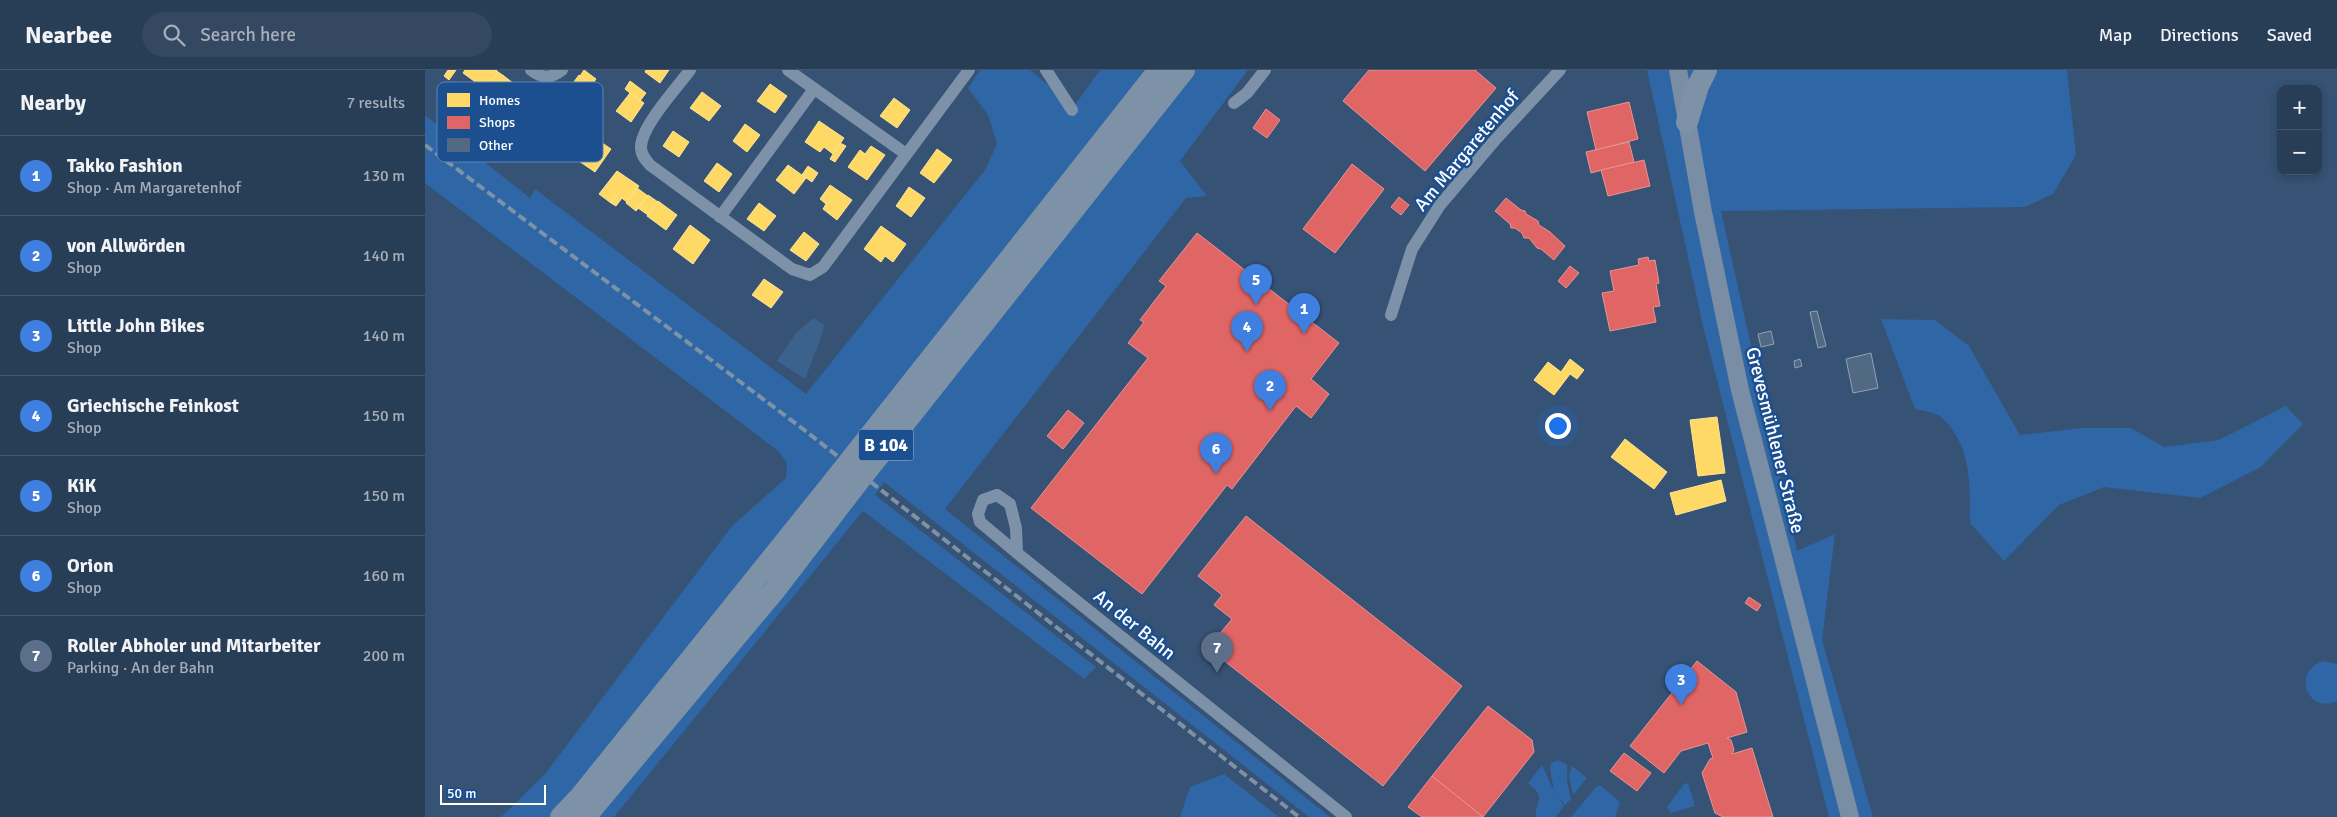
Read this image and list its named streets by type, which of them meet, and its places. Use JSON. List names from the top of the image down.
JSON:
{
  "streets": {
    "highway": ["B 104"],
    "street": ["Am Margaretenhof", "Grevesmühlener Straße", "An der Bahn"]
  },
  "legend": ["Homes", "Shops", "Other"],
  "scale_bar": "50 m",
  "page": {
    "header": "Nearbee",
    "search": "Search here",
    "nav": ["Map", "Directions", "Saved"],
    "heading": ["Nearby", "7 results"],
    "map_buttons": ["+", "−"],
    "list": [
      {
        "mark": "1",
        "name": "Takko Fashion",
        "note": "Shop · Am Margaretenhof",
        "value": "130 m"
      },
      {
        "mark": "2",
        "name": "von Allwörden",
        "note": "Shop",
        "value": "140 m"
      },
      {
        "mark": "3",
        "name": "Little John Bikes",
        "note": "Shop",
        "value": "140 m"
      },
      {
        "mark": "4",
        "name": "Griechische Feinkost",
        "note": "Shop",
        "value": "150 m"
      },
      {
        "mark": "5",
        "name": "KiK",
        "note": "Shop",
        "value": "150 m"
      },
      {
        "mark": "6",
        "name": "Orion",
        "note": "Shop",
        "value": "160 m"
      },
      {
        "mark": "7",
        "name": "Roller Abholer und Mitarbeiter",
        "note": "Parking · An der Bahn",
        "value": "200 m"
      }
    ],
    "pins": [
      "5",
      "1",
      "4",
      "2",
      "6",
      "7",
      "3"
    ],
    "scale": "50 m"
  }
}
